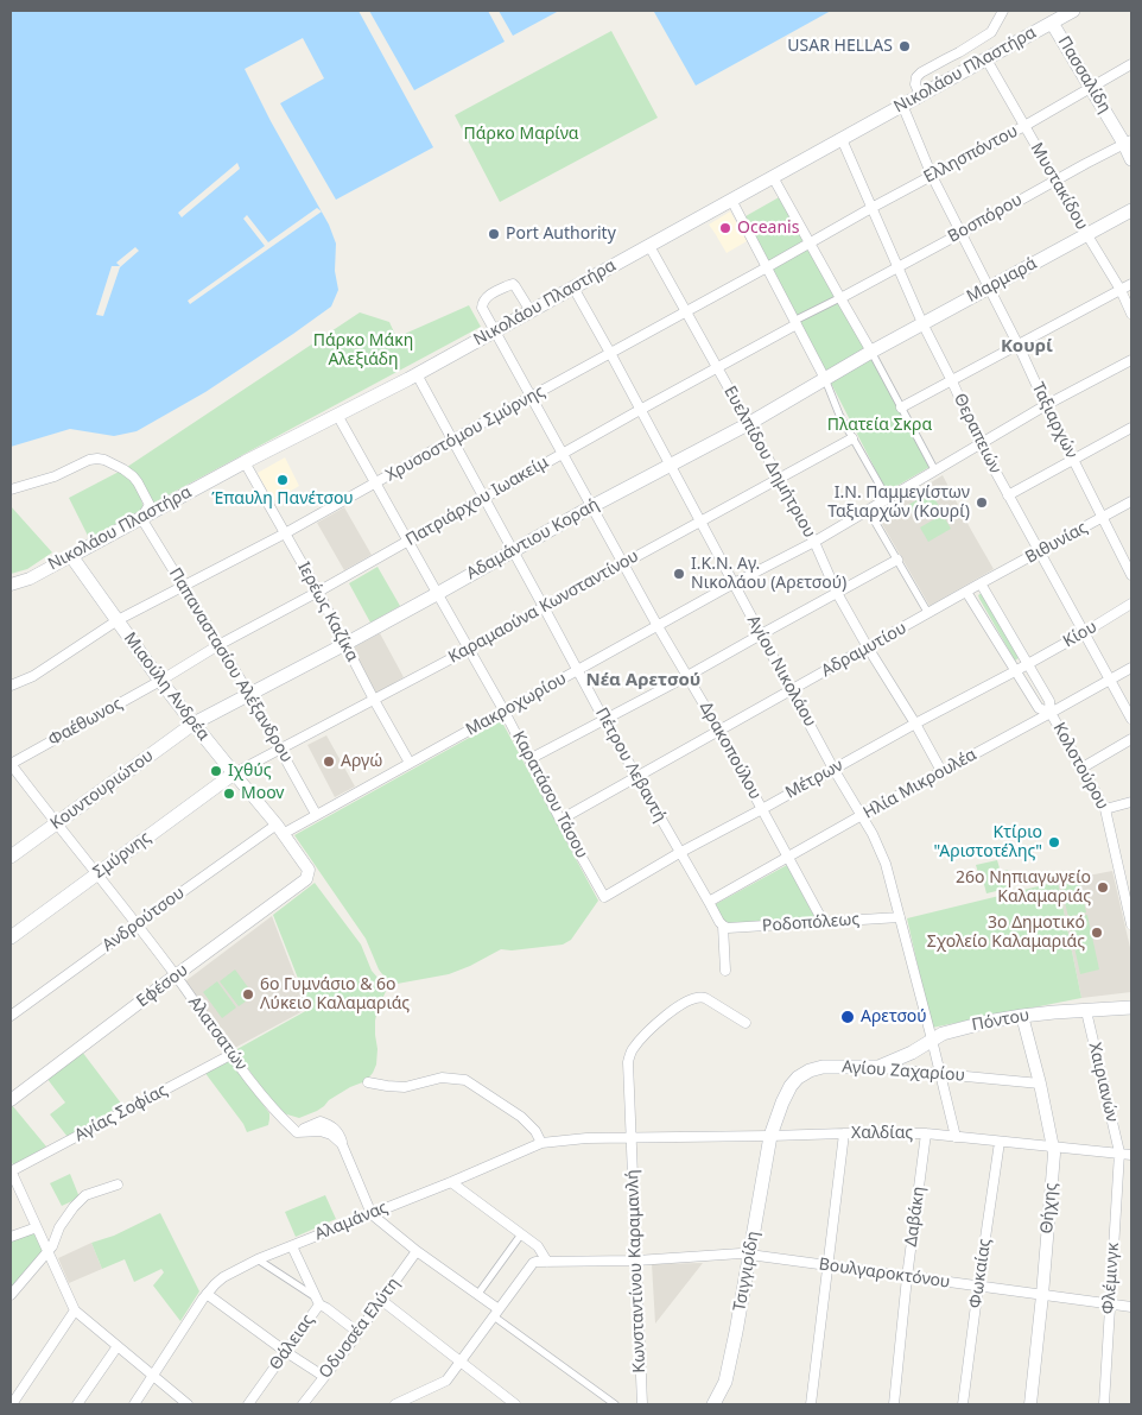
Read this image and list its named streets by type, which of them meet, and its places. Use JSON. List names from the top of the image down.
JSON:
{
  "streets": {
    "main road": [
      "Νικολάου Πλαστήρα",
      "Πασσαλίδη",
      "Μαρμαρά",
      "Αδαμάντιου Κοραή",
      "Μιαούλη Ανδρέα",
      "Κουντουριώτου",
      "Σμύρνης",
      "Πόντου",
      "Αγίου Ζαχαρίου",
      "Τσιγγιρίδη"
    ],
    "street": [
      "Ελλησπόντου",
      "Μυστακίδου",
      "Βοσπόρου",
      "Ταξιαρχών",
      "Χρυσοστόμου Σμύρνης",
      "Θεραπειών",
      "Ευελπίδου Δημήτριου",
      "Πατριάρχου Ιωακείμ",
      "Βιθυνίας",
      "Καραμαούνα Κωνσταντίνου",
      "Ιερέως Καζίκα",
      "Κίου",
      "Αδραμυτίου",
      "Παπαναστασίου Αλέξανδρου",
      "Αγίου Νικολάου",
      "Μακροχωρίου",
      "Φαέθωνος",
      "Δρακοπούλου",
      "Πέτρου Λεβαντή",
      "Κολοτούρου",
      "Μέτρων",
      "Ηλία Μικρουλέα",
      "Καρατάσου Τάσου",
      "Ανδρούτσου",
      "Ροδοπόλεως",
      "Εφέσου",
      "Αλατσατών",
      "Χαιριανών",
      "Αγίας Σοφίας",
      "Χαλδίας",
      "Θήχης",
      "Δαβάκη",
      "Αλαμάνας",
      "Κωνσταντίνου Καραμανλή",
      "Βουλγαροκτόνου",
      "Φωκαίας",
      "Φλέμινγκ",
      "Οδυσσέα Ελύτη",
      "Θάλειας"
    ]
  },
  "crossings": [
    ["Νικολάου Πλαστήρα", "Πασσαλίδη"],
    ["Νικολάου Πλαστήρα", "Μυστακίδου"],
    ["Νικολάου Πλαστήρα", "Ταξιαρχών"],
    ["Νικολάου Πλαστήρα", "Θεραπειών"],
    ["Νικολάου Πλαστήρα", "Ευελπίδου Δημήτριου"],
    ["Νικολάου Πλαστήρα", "Ιερέως Καζίκα"],
    ["Νικολάου Πλαστήρα", "Παπαναστασίου Αλέξανδρου"],
    ["Νικολάου Πλαστήρα", "Αγίου Νικολάου"],
    ["Νικολάου Πλαστήρα", "Μιαούλη Ανδρέα"],
    ["Νικολάου Πλαστήρα", "Δρακοπούλου"],
    ["Νικολάου Πλαστήρα", "Πέτρου Λεβαντή"],
    ["Νικολάου Πλαστήρα", "Καρατάσου Τάσου"],
    ["Πασσαλίδη", "Ελλησπόντου"],
    ["Πασσαλίδη", "Βοσπόρου"],
    ["Ελλησπόντου", "Μυστακίδου"],
    ["Ελλησπόντου", "Ταξιαρχών"],
    ["Ελλησπόντου", "Χρυσοστόμου Σμύρνης"],
    ["Ελλησπόντου", "Θεραπειών"],
    ["Μυστακίδου", "Βοσπόρου"],
    ["Μυστακίδου", "Μαρμαρά"],
    ["Βοσπόρου", "Ταξιαρχών"],
    ["Βοσπόρου", "Θεραπειών"],
    ["Βοσπόρου", "Πατριάρχου Ιωακείμ"],
    ["Μαρμαρά", "Ταξιαρχών"],
    ["Μαρμαρά", "Θεραπειών"],
    ["Μαρμαρά", "Αδαμάντιου Κοραή"],
    ["Ταξιαρχών", "Βιθυνίας"],
    ["Ταξιαρχών", "Μακροχωρίου"],
    ["Χρυσοστόμου Σμύρνης", "Ευελπίδου Δημήτριου"],
    ["Χρυσοστόμου Σμύρνης", "Ιερέως Καζίκα"],
    ["Χρυσοστόμου Σμύρνης", "Παπαναστασίου Αλέξανδρου"],
    ["Χρυσοστόμου Σμύρνης", "Αγίου Νικολάου"],
    ["Χρυσοστόμου Σμύρνης", "Μιαούλη Ανδρέα"],
    ["Χρυσοστόμου Σμύρνης", "Δρακοπούλου"],
    ["Χρυσοστόμου Σμύρνης", "Πέτρου Λεβαντή"],
    ["Χρυσοστόμου Σμύρνης", "Καρατάσου Τάσου"],
    ["Θεραπειών", "Βιθυνίας"],
    ["Θεραπειών", "Κίου"],
    ["Θεραπειών", "Μακροχωρίου"],
    ["Θεραπειών", "Ηλία Μικρουλέα"],
    ["Ευελπίδου Δημήτριου", "Πατριάρχου Ιωακείμ"],
    ["Ευελπίδου Δημήτριου", "Αδαμάντιου Κοραή"],
    ["Ευελπίδου Δημήτριου", "Καραμαούνα Κωνσταντίνου"],
    ["Ευελπίδου Δημήτριου", "Αδραμυτίου"],
    ["Ευελπίδου Δημήτριου", "Μακροχωρίου"],
    ["Ευελπίδου Δημήτριου", "Μέτρων"],
    ["Ευελπίδου Δημήτριου", "Ηλία Μικρουλέα"],
    ["Πατριάρχου Ιωακείμ", "Ιερέως Καζίκα"],
    ["Πατριάρχου Ιωακείμ", "Παπαναστασίου Αλέξανδρου"],
    ["Πατριάρχου Ιωακείμ", "Αγίου Νικολάου"],
    ["Πατριάρχου Ιωακείμ", "Μιαούλη Ανδρέα"],
    ["Πατριάρχου Ιωακείμ", "Φαέθωνος"],
    ["Πατριάρχου Ιωακείμ", "Δρακοπούλου"],
    ["Πατριάρχου Ιωακείμ", "Πέτρου Λεβαντή"],
    ["Πατριάρχου Ιωακείμ", "Καρατάσου Τάσου"],
    ["Αδαμάντιου Κοραή", "Ιερέως Καζίκα"],
    ["Αδαμάντιου Κοραή", "Παπαναστασίου Αλέξανδρου"],
    ["Αδαμάντιου Κοραή", "Αγίου Νικολάου"],
    ["Αδαμάντιου Κοραή", "Μιαούλη Ανδρέα"],
    ["Αδαμάντιου Κοραή", "Δρακοπούλου"],
    ["Αδαμάντιου Κοραή", "Πέτρου Λεβαντή"],
    ["Αδαμάντιου Κοραή", "Κουντουριώτου"],
    ["Αδαμάντιου Κοραή", "Καρατάσου Τάσου"],
    ["Βιθυνίας", "Αδραμυτίου"],
    ["Βιθυνίας", "Κολοτούρου"],
    ["Καραμαούνα Κωνσταντίνου", "Ιερέως Καζίκα"],
    ["Καραμαούνα Κωνσταντίνου", "Παπαναστασίου Αλέξανδρου"],
    ["Καραμαούνα Κωνσταντίνου", "Αγίου Νικολάου"],
    ["Καραμαούνα Κωνσταντίνου", "Μιαούλη Ανδρέα"],
    ["Καραμαούνα Κωνσταντίνου", "Δρακοπούλου"],
    ["Καραμαούνα Κωνσταντίνου", "Πέτρου Λεβαντή"],
    ["Καραμαούνα Κωνσταντίνου", "Καρατάσου Τάσου"],
    ["Καραμαούνα Κωνσταντίνου", "Σμύρνης"],
    ["Ιερέως Καζίκα", "Μακροχωρίου"],
    ["Κίου", "Κολοτούρου"],
    ["Κίου", "Μέτρων"],
    ["Αδραμυτίου", "Αγίου Νικολάου"],
    ["Αδραμυτίου", "Δρακοπούλου"],
    ["Αδραμυτίου", "Πέτρου Λεβαντή"],
    ["Αδραμυτίου", "Κολοτούρου"],
    ["Αδραμυτίου", "Καρατάσου Τάσου"],
    ["Παπαναστασίου Αλέξανδρου", "Μακροχωρίου"],
    ["Αγίου Νικολάου", "Μακροχωρίου"],
    ["Αγίου Νικολάου", "Μέτρων"],
    ["Αγίου Νικολάου", "Ηλία Μικρουλέα"],
    ["Αγίου Νικολάου", "Ροδοπόλεως"],
    ["Αγίου Νικολάου", "Πόντου"],
    ["Αγίου Νικολάου", "Αγίου Ζαχαρίου"],
    ["Αγίου Νικολάου", "Χαλδίας"],
    ["Μιαούλη Ανδρέα", "Μακροχωρίου"],
    ["Μιαούλη Ανδρέα", "Φαέθωνος"],
    ["Μιαούλη Ανδρέα", "Κουντουριώτου"],
    ["Μιαούλη Ανδρέα", "Σμύρνης"],
    ["Μιαούλη Ανδρέα", "Ανδρούτσου"],
    ["Μιαούλη Ανδρέα", "Εφέσου"],
    ["Μακροχωρίου", "Δρακοπούλου"],
    ["Μακροχωρίου", "Πέτρου Λεβαντή"],
    ["Μακροχωρίου", "Καρατάσου Τάσου"],
    ["Μακροχωρίου", "Ανδρούτσου"],
    ["Φαέθωνος", "Αλατσατών"],
    ["Δρακοπούλου", "Μέτρων"],
    ["Δρακοπούλου", "Ηλία Μικρουλέα"],
    ["Δρακοπούλου", "Ροδοπόλεως"],
    ["Πέτρου Λεβαντή", "Μέτρων"],
    ["Πέτρου Λεβαντή", "Ηλία Μικρουλέα"],
    ["Πέτρου Λεβαντή", "Ροδοπόλεως"],
    ["Κολοτούρου", "Μέτρων"],
    ["Κολοτούρου", "Ηλία Μικρουλέα"],
    ["Μέτρων", "Καρατάσου Τάσου"],
    ["Κουντουριώτου", "Αλατσατών"],
    ["Σμύρνης", "Αλατσατών"],
    ["Ανδρούτσου", "Αλατσατών"],
    ["Εφέσου", "Αλατσατών"],
    ["Πόντου", "Αγίου Ζαχαρίου"],
    ["Πόντου", "Χαιριανών"],
    ["Πόντου", "Θήχης"],
    ["Αλατσατών", "Αγίας Σοφίας"],
    ["Αλατσατών", "Αλαμάνας"],
    ["Αγίου Ζαχαρίου", "Χαλδίας"],
    ["Αγίου Ζαχαρίου", "Θήχης"],
    ["Αγίου Ζαχαρίου", "Τσιγγιρίδη"],
    ["Χαιριανών", "Χαλδίας"],
    ["Χαιριανών", "Φλέμινγκ"],
    ["Χαλδίας", "Θήχης"],
    ["Χαλδίας", "Δαβάκη"],
    ["Χαλδίας", "Αλαμάνας"],
    ["Χαλδίας", "Κωνσταντίνου Καραμανλή"],
    ["Χαλδίας", "Τσιγγιρίδη"],
    ["Χαλδίας", "Φωκαίας"],
    ["Χαλδίας", "Φλέμινγκ"],
    ["Θήχης", "Βουλγαροκτόνου"],
    ["Δαβάκη", "Βουλγαροκτόνου"],
    ["Αλαμάνας", "Κωνσταντίνου Καραμανλή"],
    ["Αλαμάνας", "Θάλειας"],
    ["Κωνσταντίνου Καραμανλή", "Βουλγαροκτόνου"],
    ["Τσιγγιρίδη", "Βουλγαροκτόνου"],
    ["Βουλγαροκτόνου", "Φωκαίας"],
    ["Βουλγαροκτόνου", "Φλέμινγκ"]
  ],
  "districts": ["Κουρί", "Νέα Αρετσού"],
  "parks": ["Πάρκο Μαρίνα", "Πάρκο Μάκη Αλεξιάδη", "Πλατεία Σκρα"],
  "places": [
    "USAR HELLAS",
    "Oceanis",
    "Port Authority",
    "Έπαυλη Πανέτσου",
    "Ι.Ν. Παμμεγίστων Ταξιαρχών (Κουρί)",
    "Ι.Κ.Ν. Αγ. Νικολάου (Αρετσού)",
    "Αργώ",
    "Ιχθύς",
    "Moov",
    "Κτίριο \"Αριστοτέλης\"",
    "26ο Νηπιαγωγείο Καλαμαριάς",
    "3ο Δημοτικό Σχολείο Καλαμαριάς",
    "6ο Γυμνάσιο & 6ο Λύκειο Καλαμαριάς",
    "Αρετσού"
  ]
}
